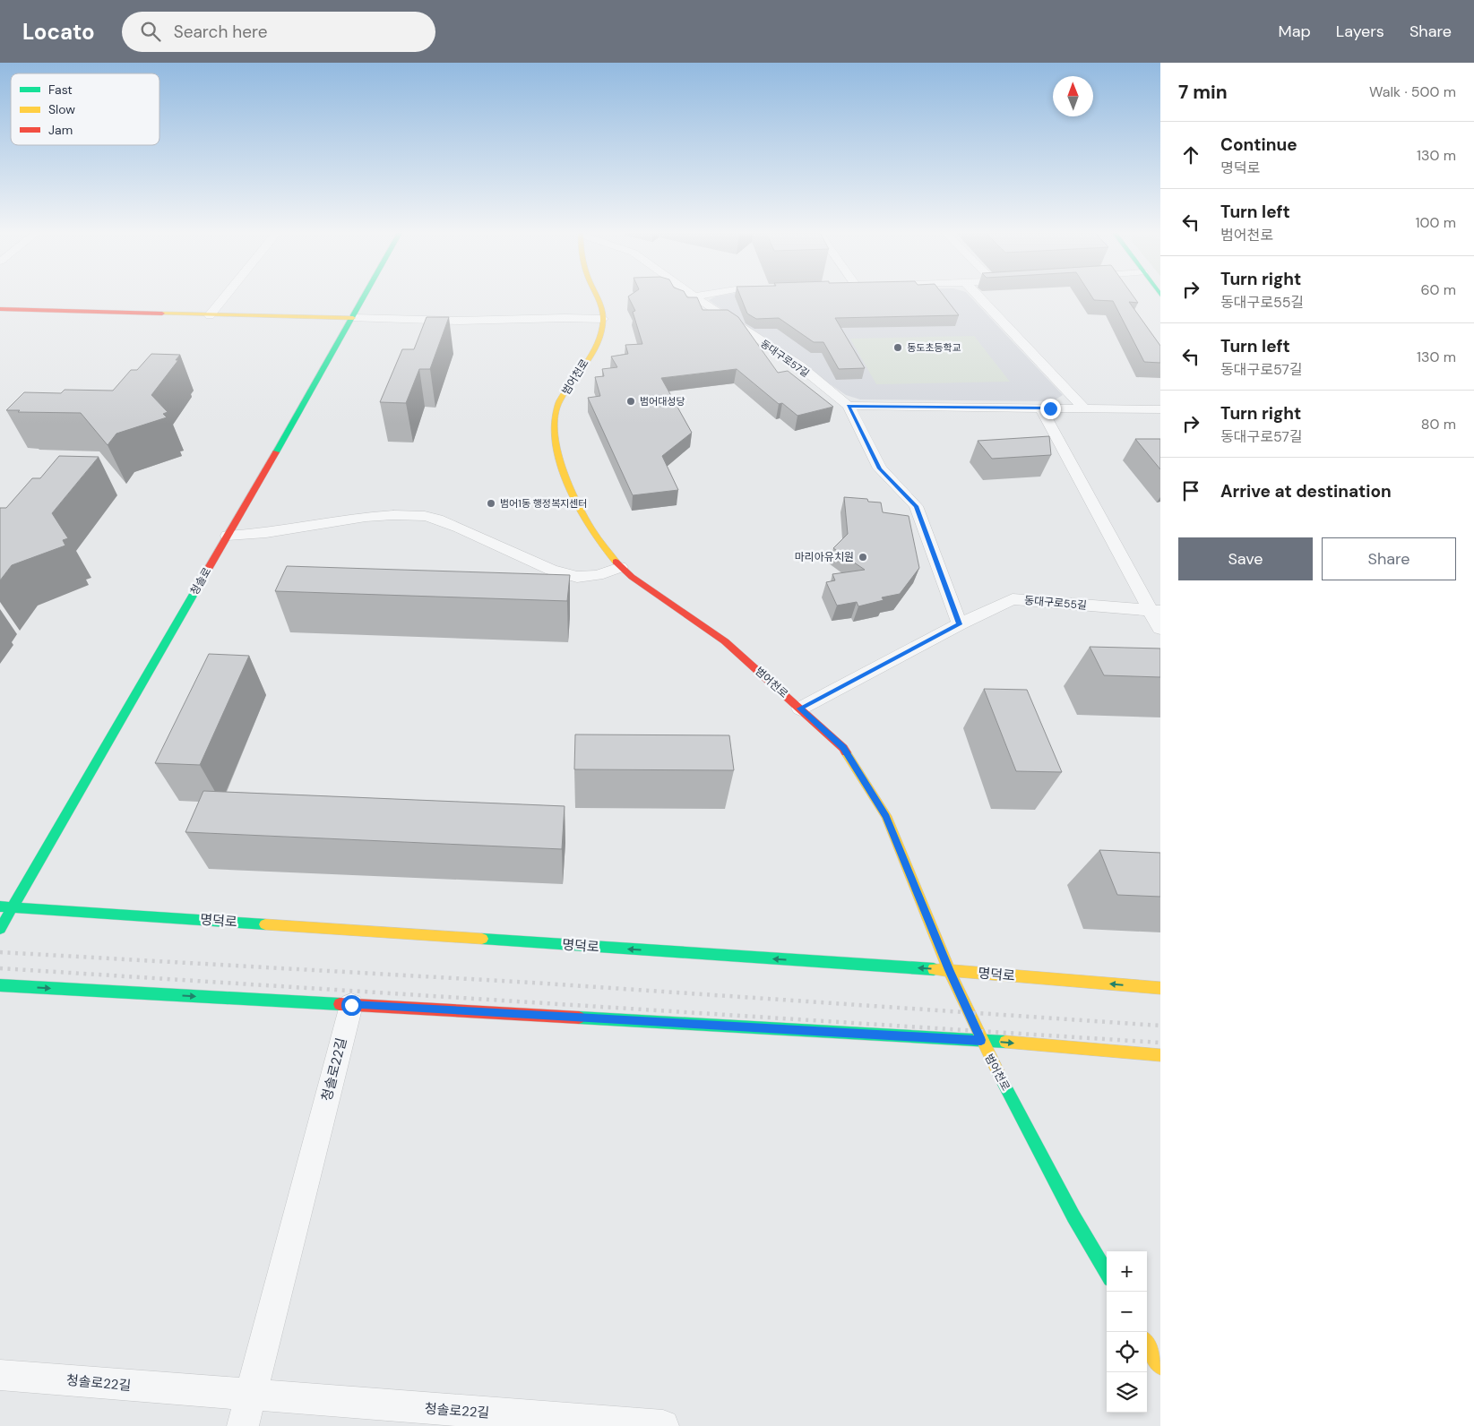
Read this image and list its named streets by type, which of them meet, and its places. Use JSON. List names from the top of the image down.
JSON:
{
  "streets": {
    "main road": ["범어천로", "청솔로", "명덕로"],
    "street": ["동대구로57길", "동대구로55길", "청솔로22길"]
  },
  "crossings": [
    ["동대구로57길", "동대구로55길"],
    ["범어천로", "동대구로55길"],
    ["범어천로", "명덕로"],
    ["청솔로", "명덕로"]
  ],
  "places": [
    "동도초등학교",
    "범어대성당",
    "범어1동 행정복지센터",
    "마리아유치원"
  ],
  "legend": ["Fast", "Slow", "Jam"],
  "north": "top",
  "page": {
    "header": "Locato",
    "search": "Search here",
    "nav": ["Map", "Layers", "Share"],
    "heading": ["7 min", "Walk · 500 m"],
    "list": [
      ["Continue", "명덕로", "130 m"],
      ["Turn left", "범어천로", "100 m"],
      ["Turn right", "동대구로55길", "60 m"],
      ["Turn left", "동대구로57길", "130 m"],
      ["Turn right", "동대구로57길", "80 m"],
      "Arrive at destination"
    ],
    "buttons": ["Save", "Share"],
    "map_buttons": ["+", "−"]
  }
}
